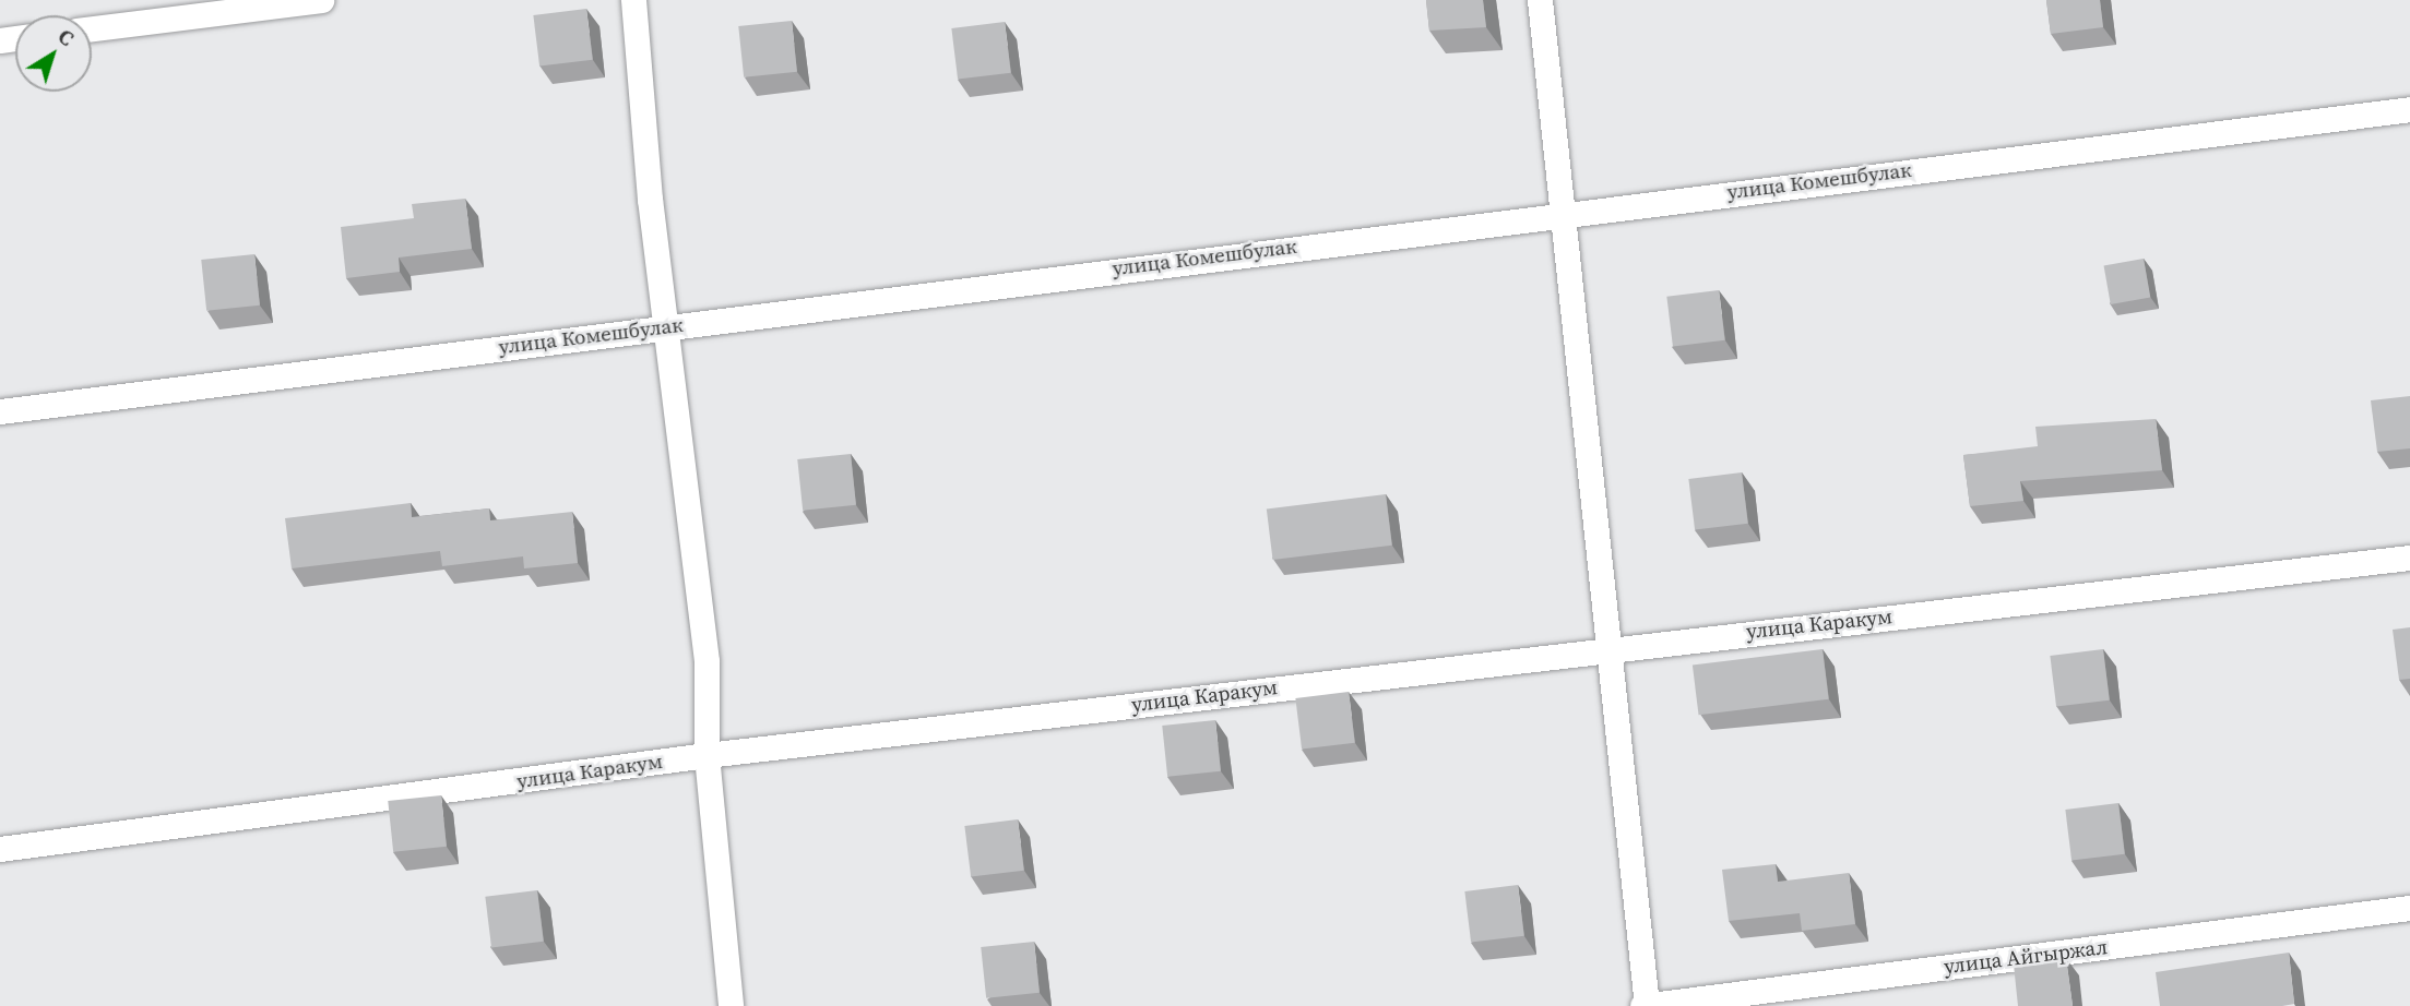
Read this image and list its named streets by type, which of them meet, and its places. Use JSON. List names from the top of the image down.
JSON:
{
  "streets": {
    "street": ["улица Комешбулак", "улица Каракум", "улица Айгыржал"]
  },
  "north": "top right"
}
